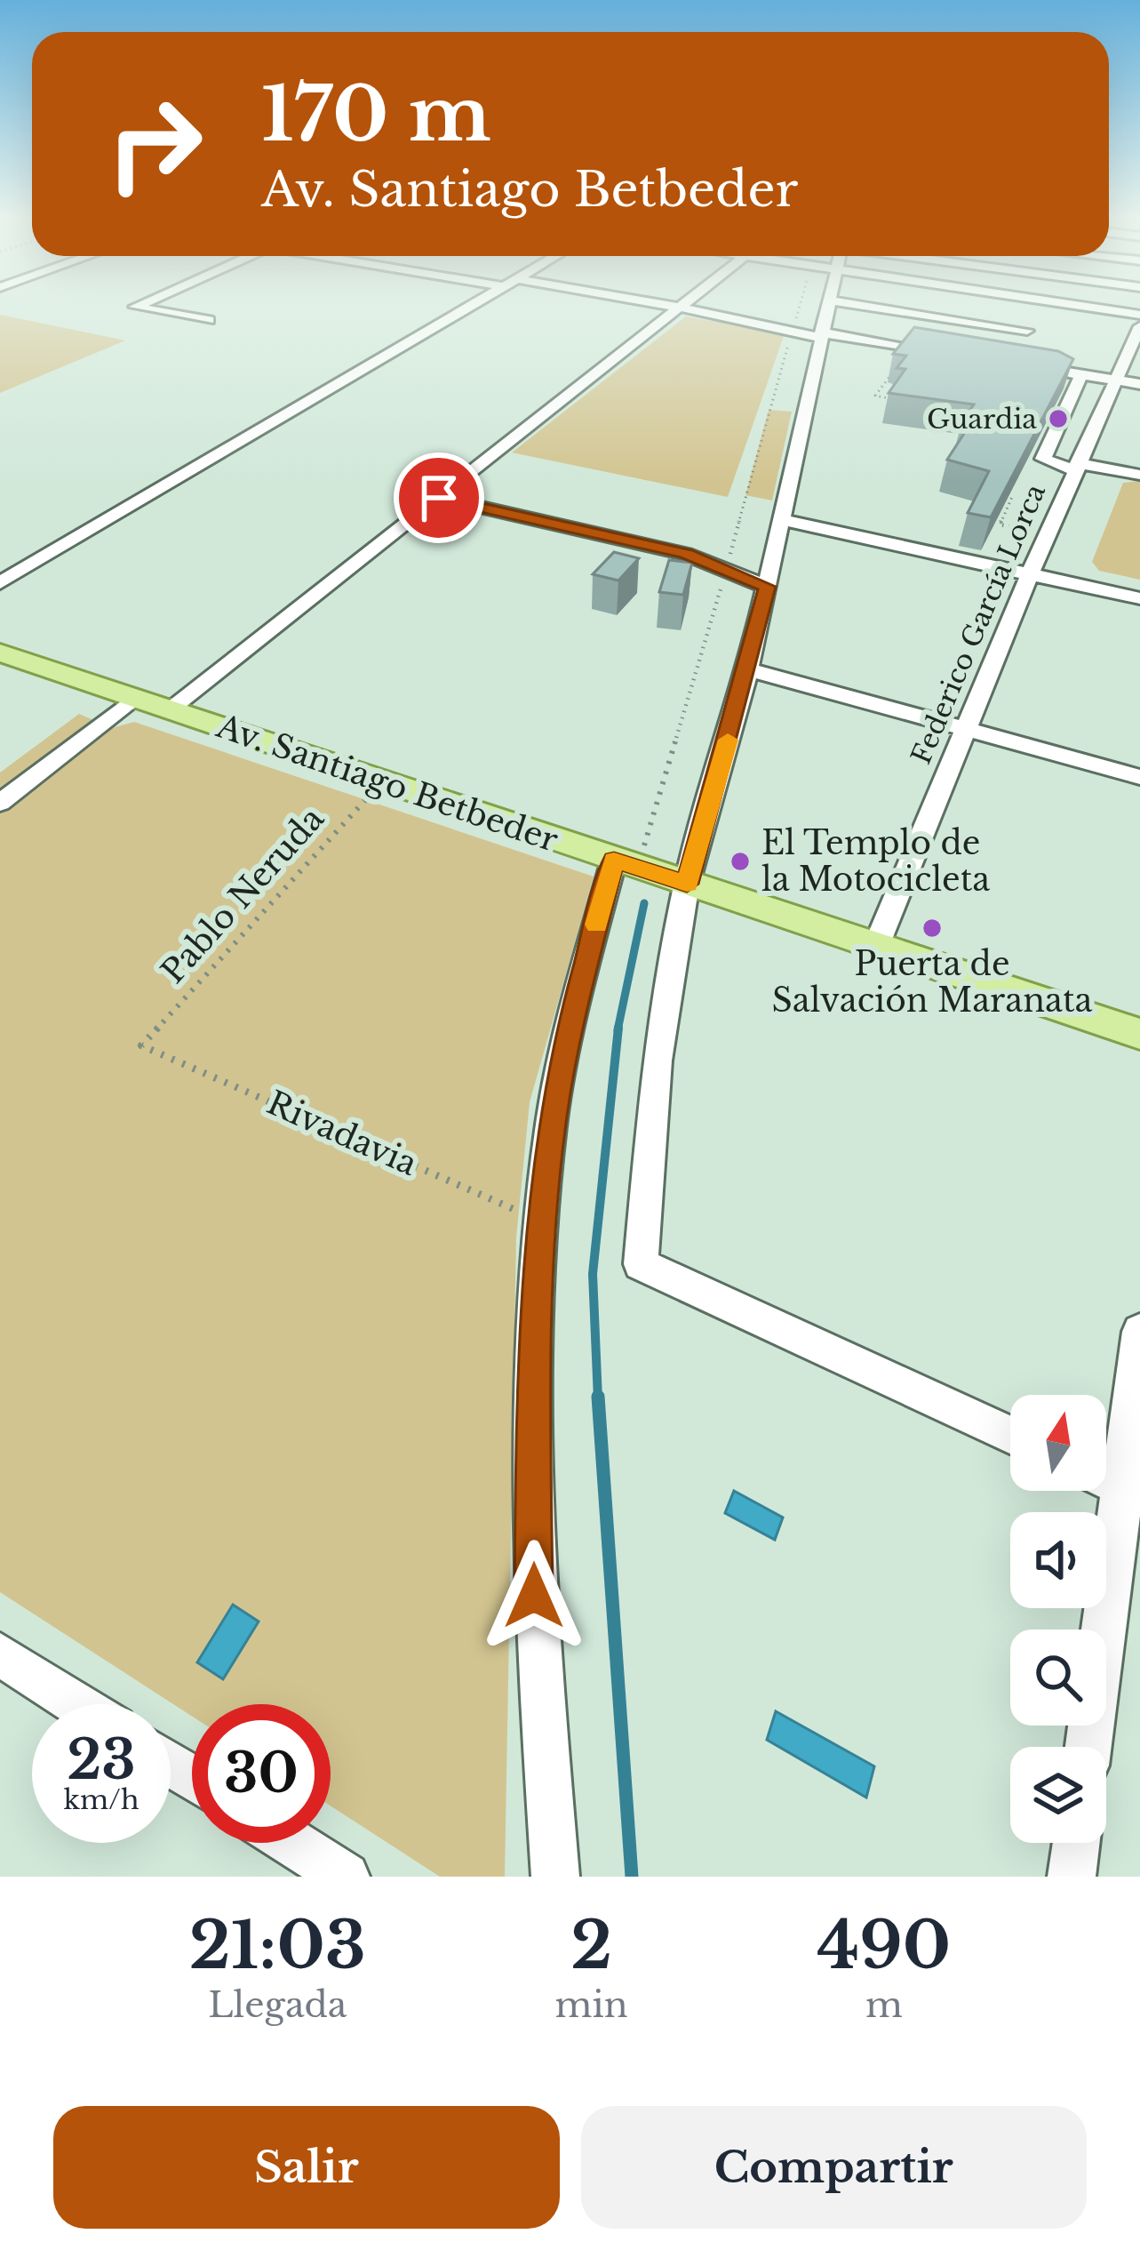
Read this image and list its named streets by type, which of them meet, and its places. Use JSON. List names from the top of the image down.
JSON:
{
  "streets": {
    "main road": ["Av. Santiago Betbeder"],
    "street": ["Federico García Lorca"],
    "path": ["Pablo Neruda", "Rivadavia"]
  },
  "crossings": [
    ["Federico García Lorca", "Av. Santiago Betbeder"],
    ["Av. Santiago Betbeder", "Pablo Neruda"],
    ["Pablo Neruda", "Rivadavia"]
  ],
  "places": ["Guardia", "El Templo de la Motocicleta", "Puerta de Salvación Maranata"],
  "north": "top",
  "page": {
    "turn": ["170 m", "Av. Santiago Betbeder"],
    "speed": "23 km/h",
    "limit": "30",
    "eta": [
      "21:03",
      "Llegada",
      "2",
      "min",
      "490",
      "m"
    ],
    "buttons": ["Salir", "Compartir"]
  }
}
